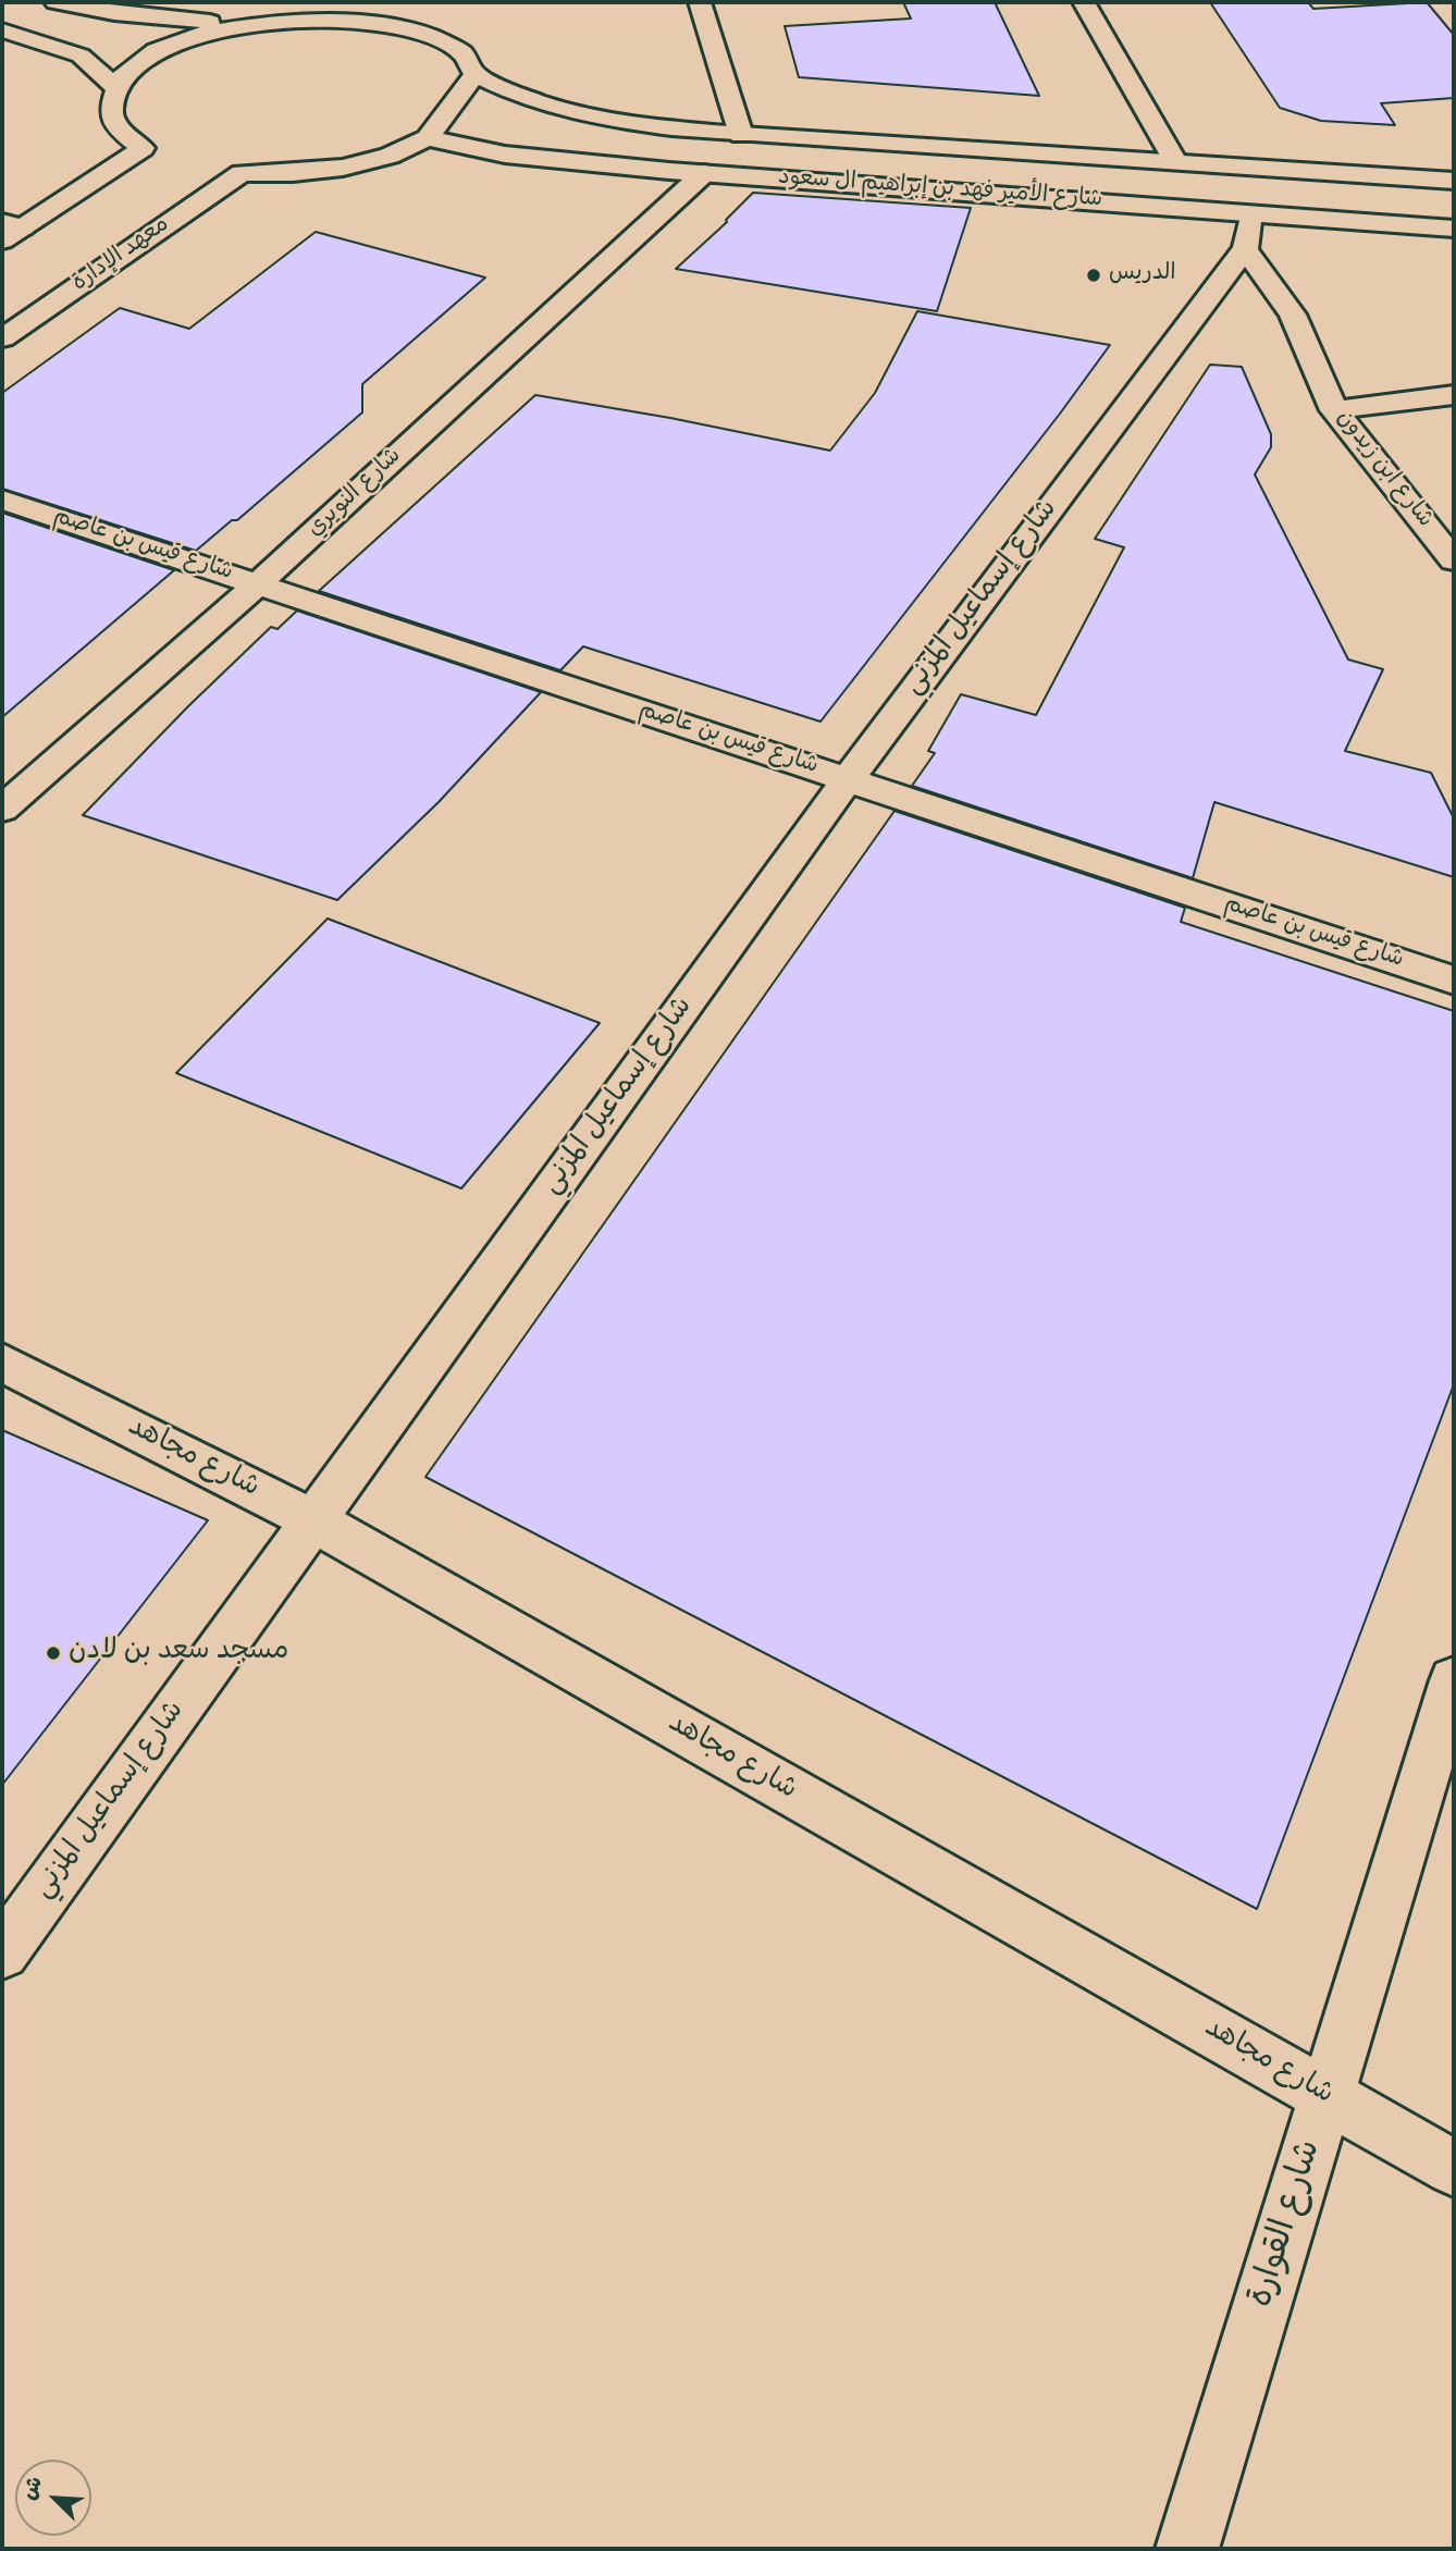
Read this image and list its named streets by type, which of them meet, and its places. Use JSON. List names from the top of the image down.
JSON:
{
  "streets": {
    "street": [
      "شارع الأمير فهد بن إبراهيم ال سعود",
      "معهد الإدارة",
      "شارع ابن زيدون",
      "شارع النويري",
      "شارع قيس بن عاصم",
      "شارع إسماعيل المزني",
      "شارع مجاهد",
      "شارع القوارة"
    ]
  },
  "crossings": [
    ["شارع الأمير فهد بن إبراهيم ال سعود", "معهد الإدارة"],
    ["شارع الأمير فهد بن إبراهيم ال سعود", "شارع ابن زيدون"],
    ["شارع الأمير فهد بن إبراهيم ال سعود", "شارع النويري"],
    ["شارع الأمير فهد بن إبراهيم ال سعود", "شارع إسماعيل المزني"],
    ["شارع ابن زيدون", "شارع إسماعيل المزني"],
    ["شارع النويري", "شارع قيس بن عاصم"],
    ["شارع قيس بن عاصم", "شارع إسماعيل المزني"],
    ["شارع إسماعيل المزني", "شارع مجاهد"],
    ["شارع مجاهد", "شارع القوارة"]
  ],
  "places": ["الدريس", "مسجد سعد بن لادن"],
  "north": "top left"
}
